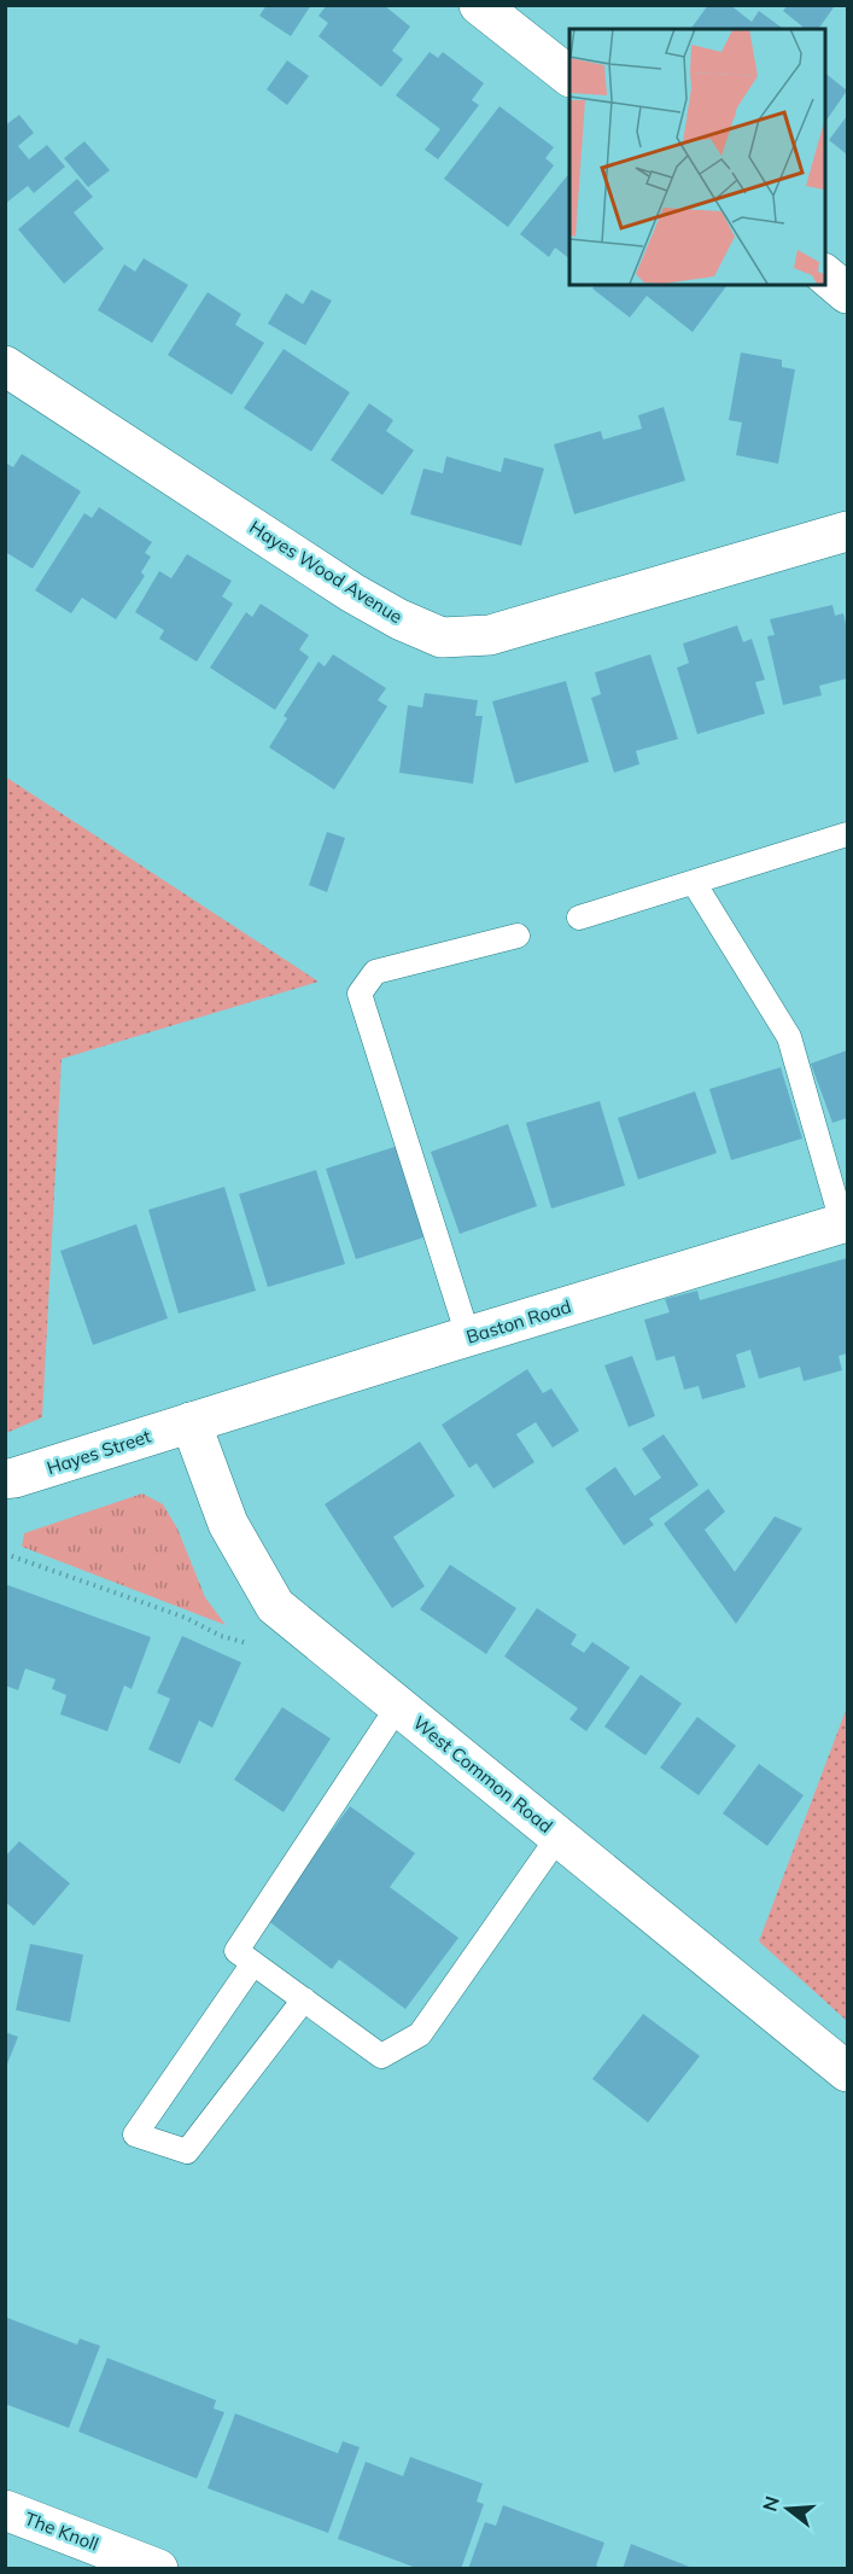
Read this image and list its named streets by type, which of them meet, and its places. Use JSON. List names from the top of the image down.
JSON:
{
  "streets": {
    "street": [
      "Hayes Wood Avenue",
      "Baston Road",
      "Hayes Street",
      "West Common Road",
      "The Knoll"
    ]
  },
  "crossings": [
    ["Baston Road", "Hayes Street"],
    ["Baston Road", "West Common Road"],
    ["Hayes Street", "West Common Road"]
  ],
  "north": "left"
}
